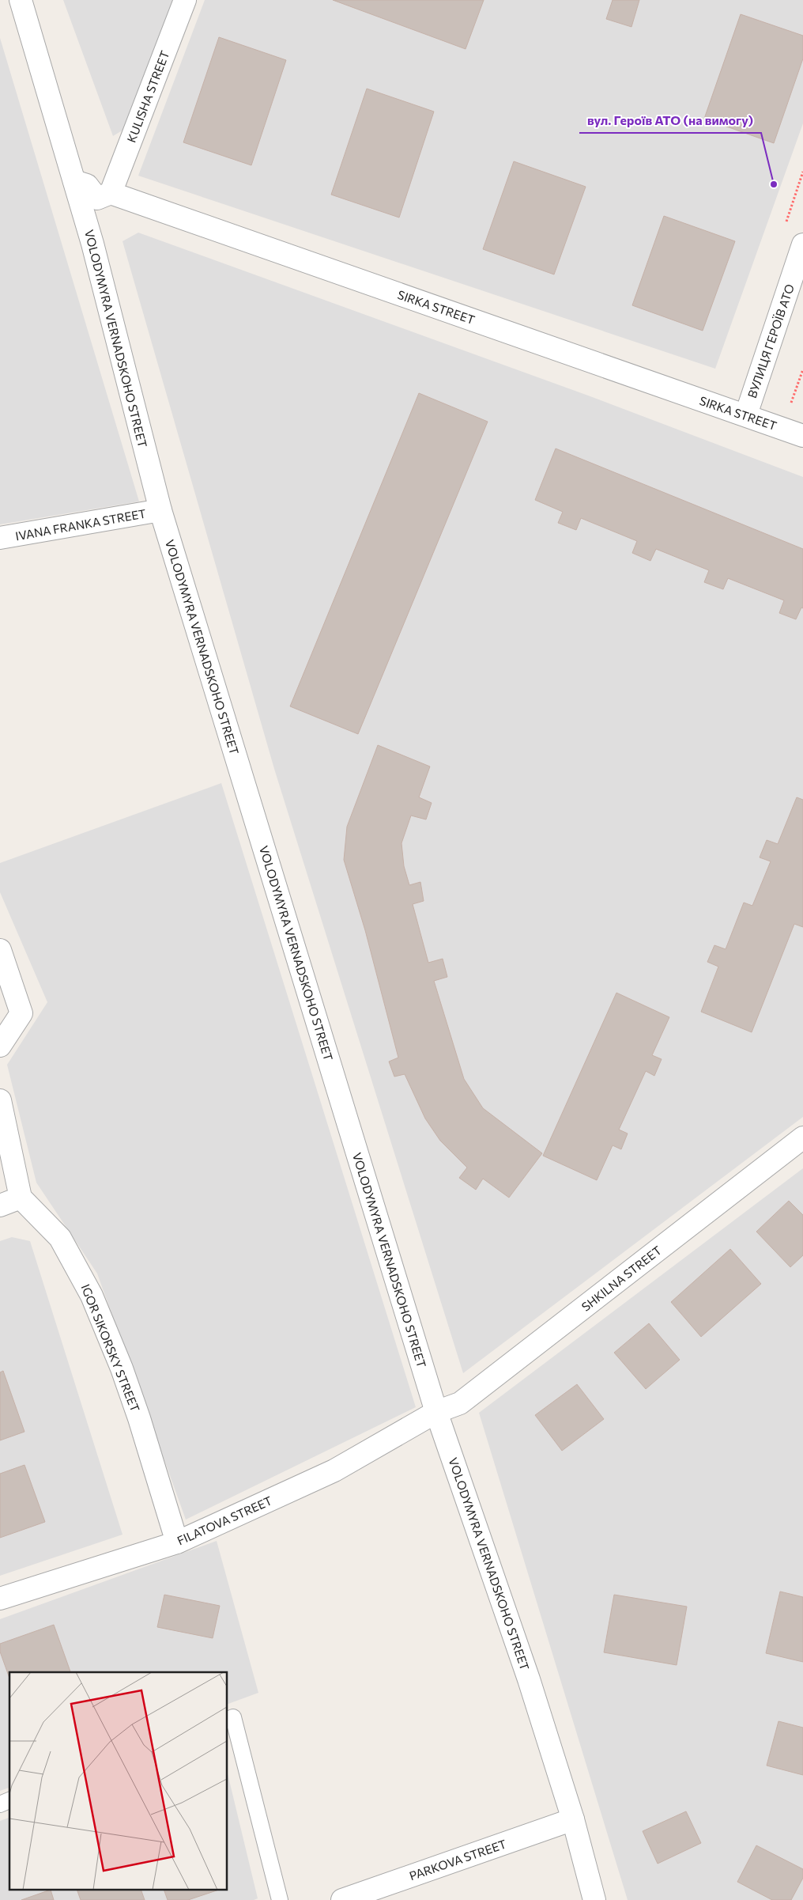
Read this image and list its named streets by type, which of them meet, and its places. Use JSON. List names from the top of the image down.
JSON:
{
  "streets": {
    "street": [
      "KULISHA STREET",
      "SIRKA STREET",
      "VOLODYMYRA VERNADSKOHO STREET",
      "ВУЛИЦЯ ГЕРОЇВ АТО",
      "IVANA FRANKA STREET",
      "SHKILNA STREET",
      "IGOR SIKORSKY STREET",
      "FILATOVA STREET",
      "PARKOVA STREET"
    ]
  },
  "crossings": [
    ["KULISHA STREET", "SIRKA STREET"],
    ["SIRKA STREET", "VOLODYMYRA VERNADSKOHO STREET"],
    ["SIRKA STREET", "ВУЛИЦЯ ГЕРОЇВ АТО"],
    ["VOLODYMYRA VERNADSKOHO STREET", "IVANA FRANKA STREET"],
    ["VOLODYMYRA VERNADSKOHO STREET", "SHKILNA STREET"],
    ["VOLODYMYRA VERNADSKOHO STREET", "FILATOVA STREET"],
    ["VOLODYMYRA VERNADSKOHO STREET", "PARKOVA STREET"],
    ["SHKILNA STREET", "FILATOVA STREET"],
    ["IGOR SIKORSKY STREET", "FILATOVA STREET"]
  ],
  "places": ["вул. Героїв АТО (на вимогу)"]
}
